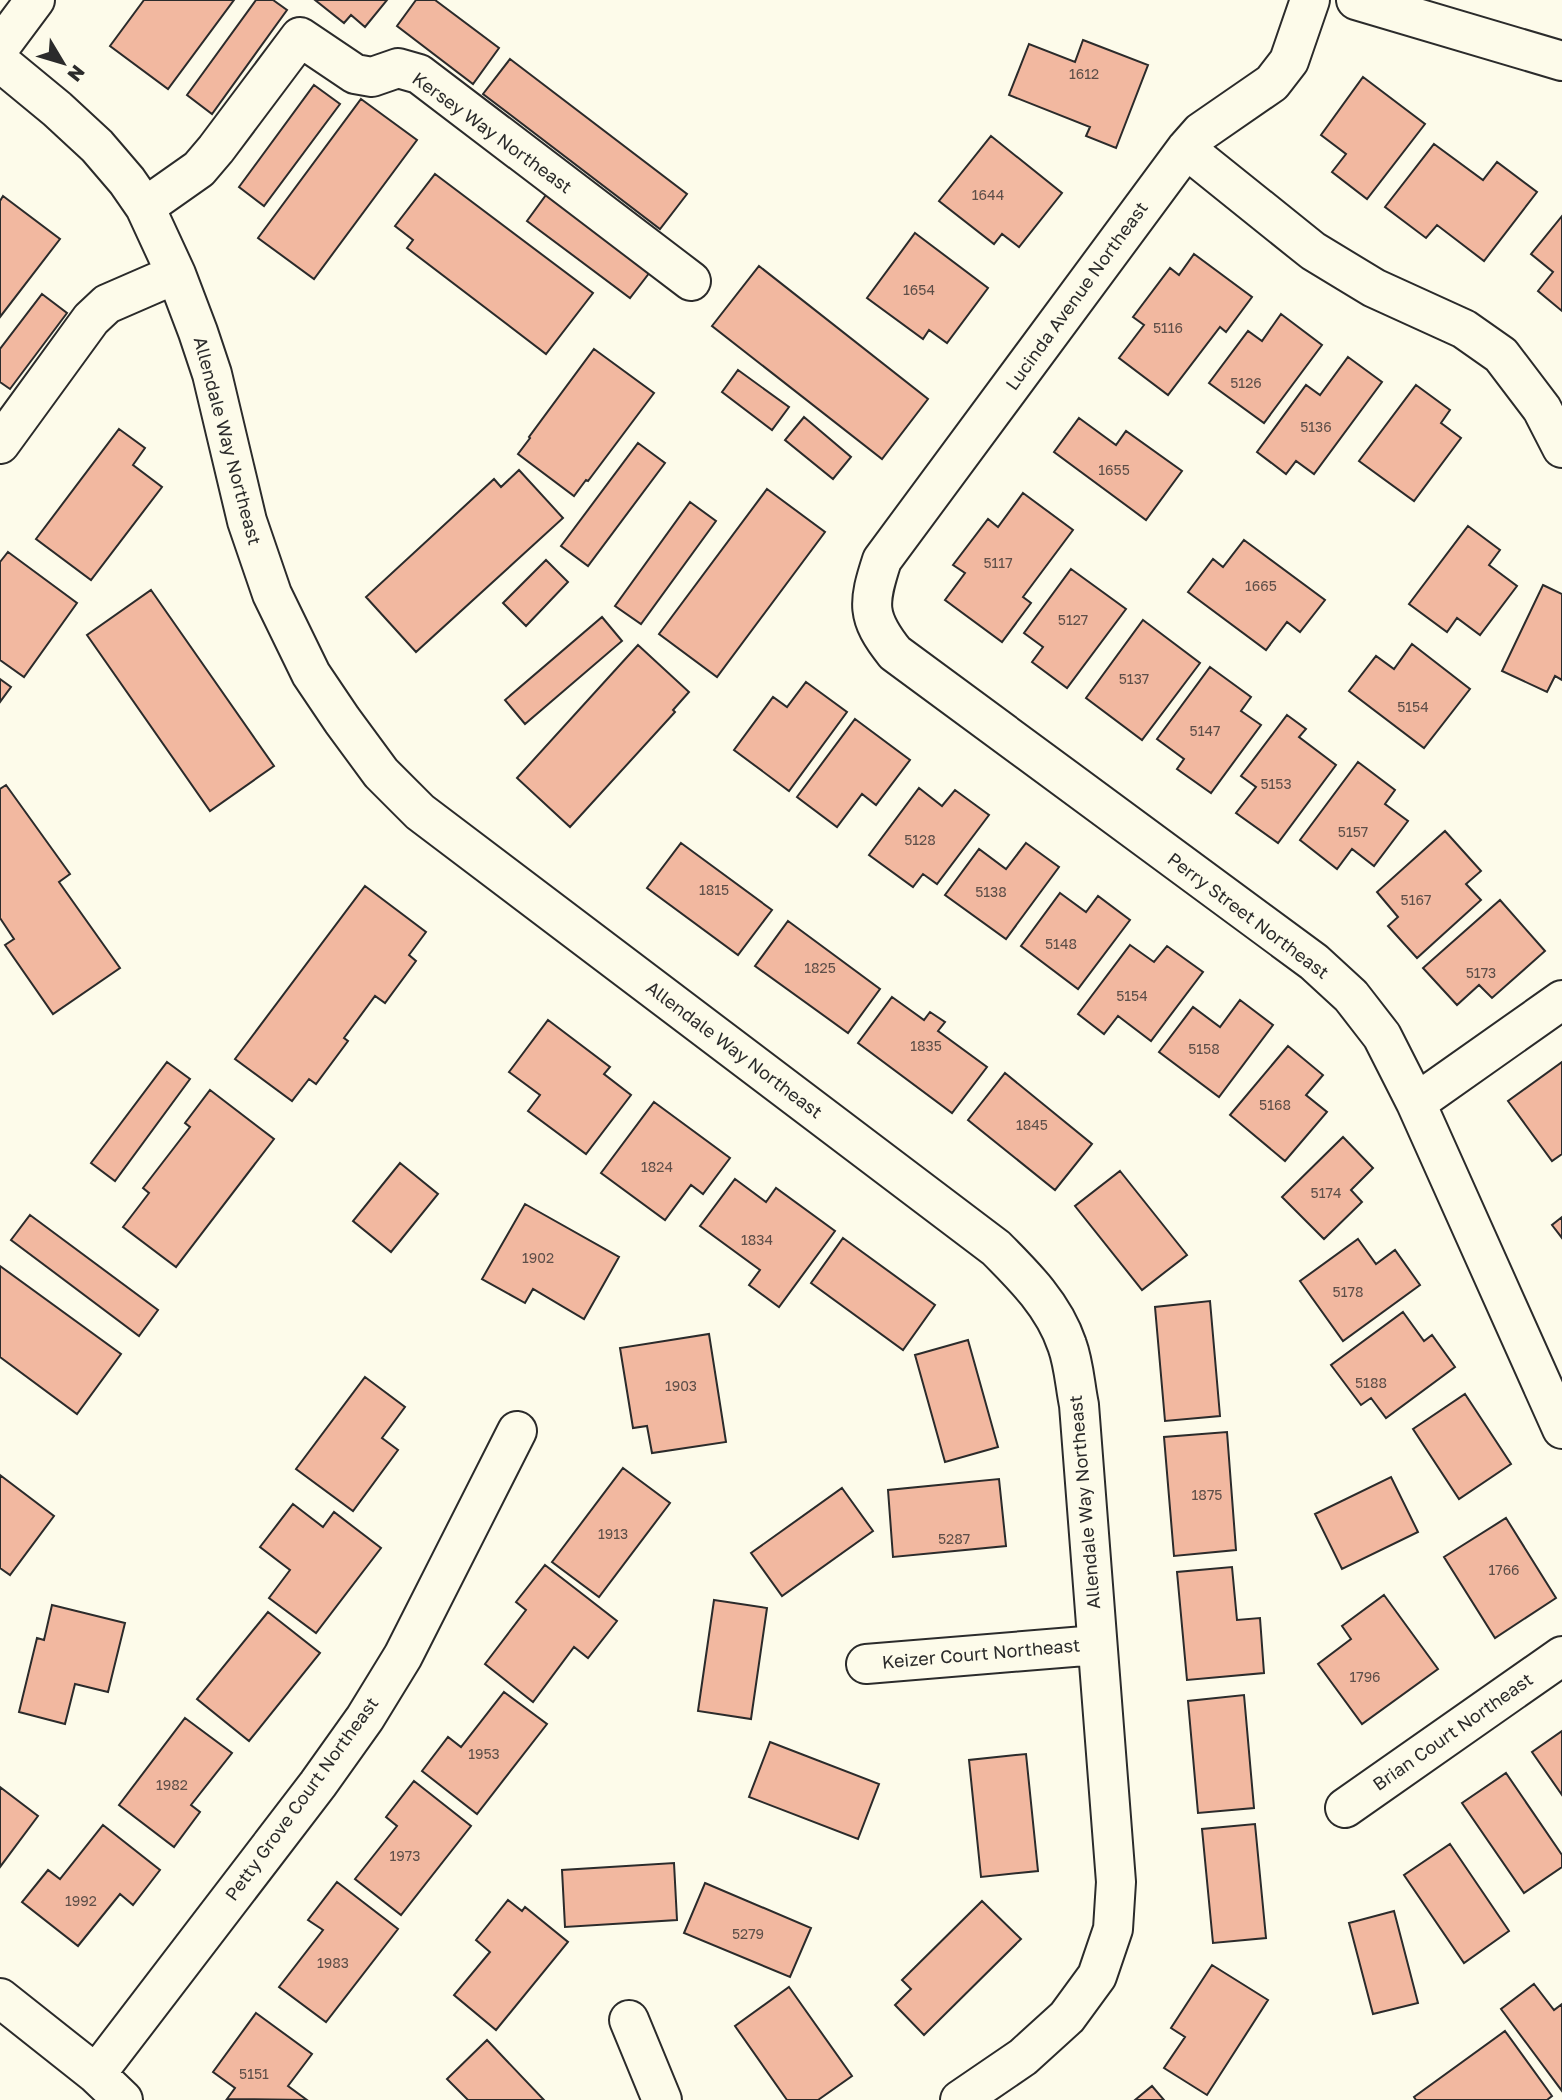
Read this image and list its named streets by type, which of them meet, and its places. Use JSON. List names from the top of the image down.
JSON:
{
  "streets": {
    "street": [
      "Kersey Way Northeast",
      "Lucinda Avenue Northeast",
      "Allendale Way Northeast",
      "Perry Street Northeast",
      "Keizer Court Northeast",
      "Brian Court Northeast",
      "Petty Grove Court Northeast"
    ]
  },
  "crossings": [
    ["Kersey Way Northeast", "Allendale Way Northeast"],
    ["Lucinda Avenue Northeast", "Perry Street Northeast"],
    ["Allendale Way Northeast", "Keizer Court Northeast"]
  ],
  "house_numbers": [
    "1612",
    "1644",
    "1654",
    "5116",
    "5126",
    "5136",
    "1655",
    "5117",
    "1665",
    "5127",
    "5137",
    "5154",
    "5147",
    "5153",
    "5157",
    "5128",
    "1815",
    "5138",
    "5167",
    "5148",
    "1825",
    "5173",
    "5154",
    "1835",
    "5158",
    "5168",
    "1845",
    "1824",
    "5174",
    "1834",
    "1902",
    "5178",
    "5188",
    "1903",
    "1875",
    "1913",
    "5287",
    "1766",
    "1796",
    "1953",
    "1982",
    "1973",
    "1992",
    "5279",
    "1983",
    "5151"
  ],
  "north": "bottom right"
}
